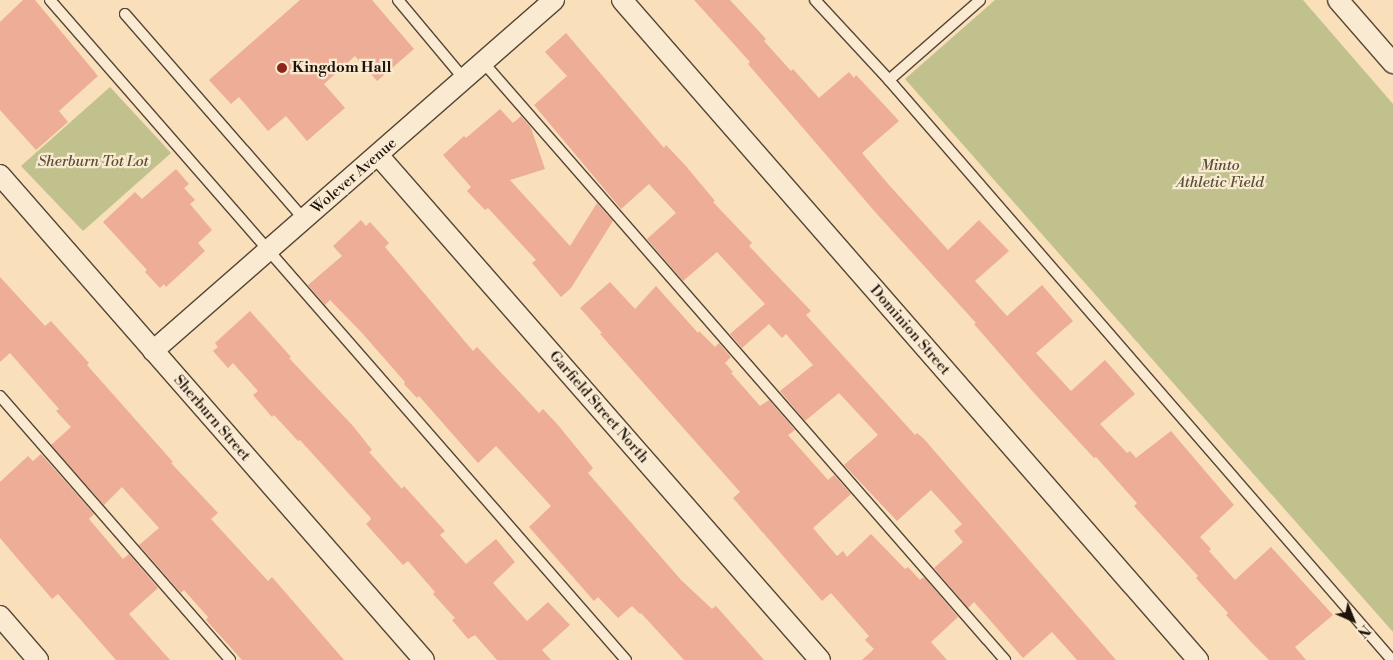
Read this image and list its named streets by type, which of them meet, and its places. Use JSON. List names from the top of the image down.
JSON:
{
  "streets": {
    "street": [
      "Wolever Avenue",
      "Dominion Street",
      "Garfield Street North",
      "Sherburn Street"
    ]
  },
  "crossings": [
    ["Wolever Avenue", "Garfield Street North"],
    ["Wolever Avenue", "Sherburn Street"]
  ],
  "parks": ["Sherburn Tot Lot", "Minto Athletic Field"],
  "places": ["Kingdom Hall"],
  "north": "bottom right"
}
